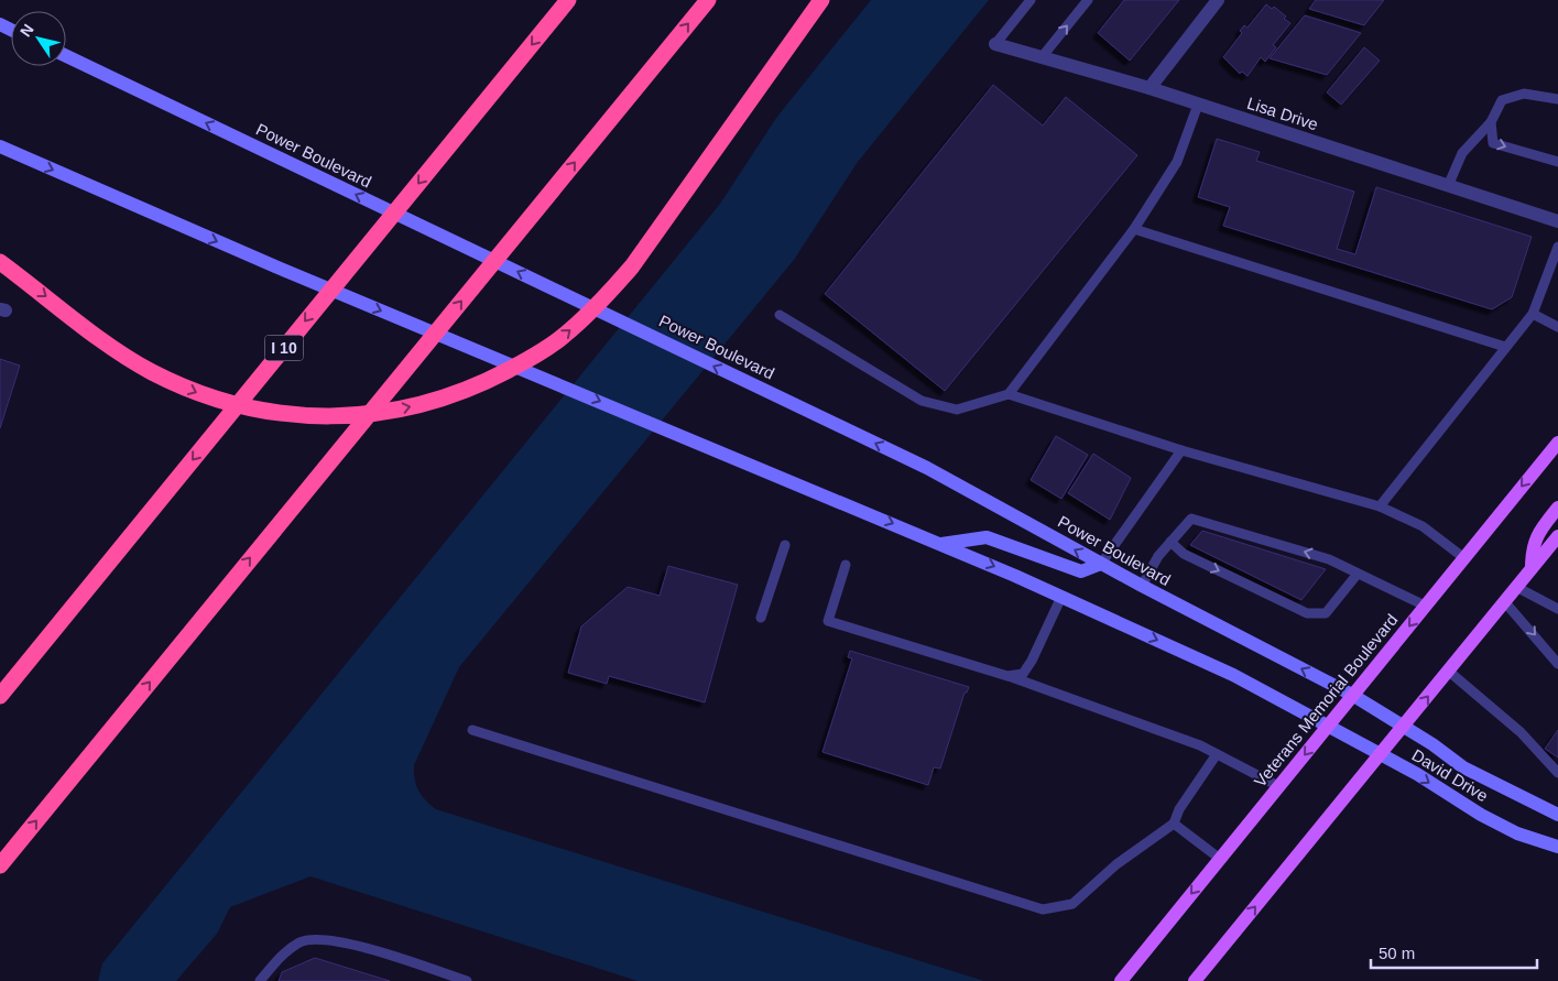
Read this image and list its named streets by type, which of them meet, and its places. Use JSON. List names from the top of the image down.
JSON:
{
  "streets": {
    "highway": ["I 10"],
    "main road": ["Power Boulevard", "Veterans Memorial Boulevard", "David Drive"],
    "street": ["Lisa Drive"]
  },
  "crossings": [
    ["Power Boulevard", "Veterans Memorial Boulevard"],
    ["Power Boulevard", "David Drive"],
    ["Veterans Memorial Boulevard", "David Drive"]
  ],
  "scale_bar": "50 m",
  "north": "top left"
}
